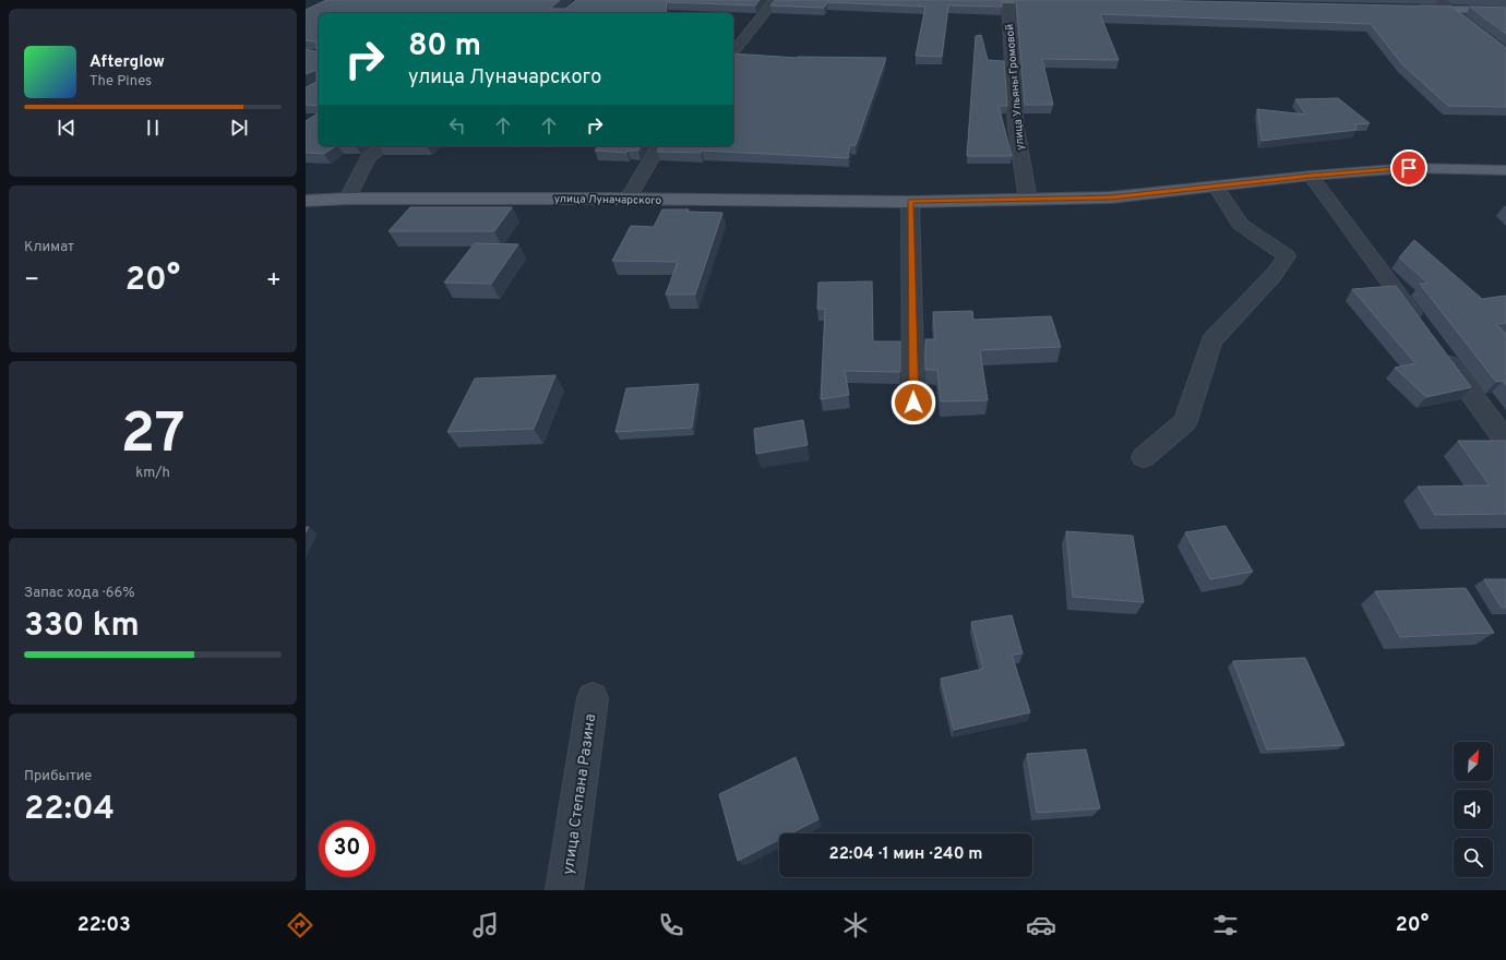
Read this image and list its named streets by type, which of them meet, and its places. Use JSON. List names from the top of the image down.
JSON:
{
  "streets": {
    "main road": ["улица Луначарского"],
    "street": ["улица Ульяны Громовой", "улица Степана Разина"]
  },
  "crossings": [
    ["улица Ульяны Громовой", "улица Луначарского"]
  ],
  "north": "top right",
  "page": {
    "turn": ["80 m", "улица Луначарского"],
    "song": ["Afterglow", "The Pines"],
    "tile": [
      "Климат",
      ["27", "km/h"],
      ["Запас хода · 66%", "330 km"],
      ["Прибытие", "22:04"]
    ],
    "heat": ["−", "20°", "+"],
    "limit": "30",
    "trip": "22:04 · 1 мин · 240 m",
    "tabs": ["22:03", "20°"]
  }
}
